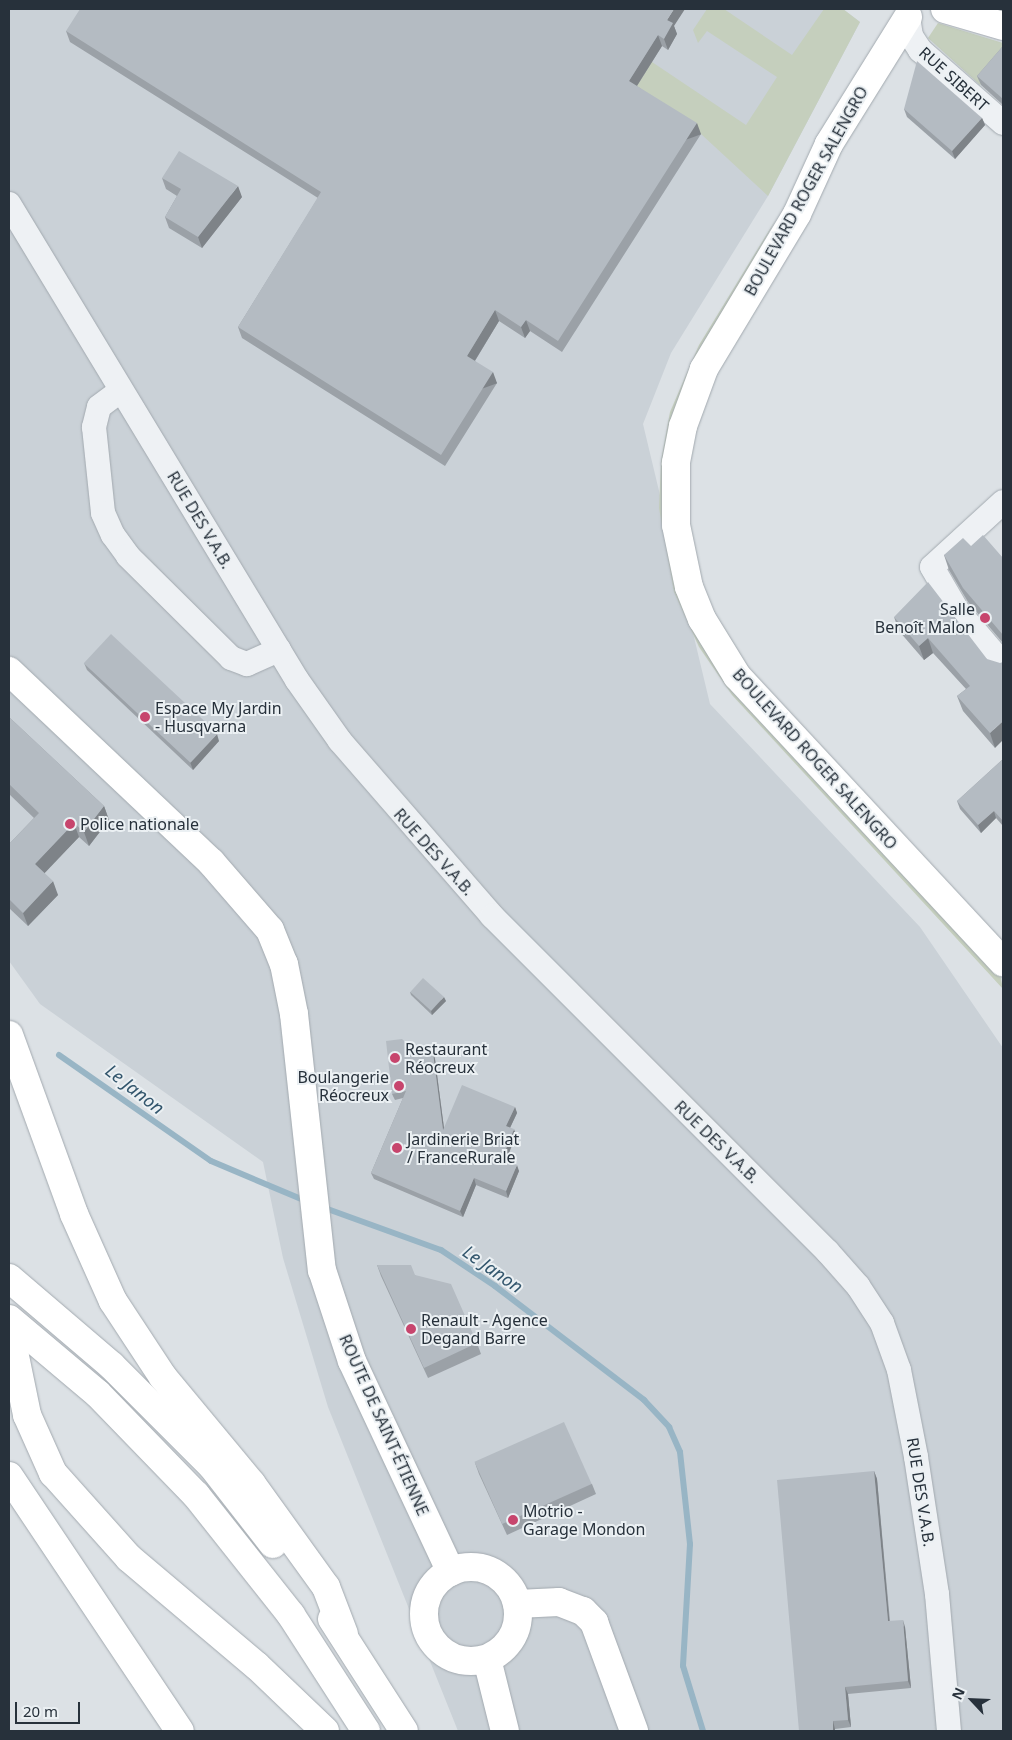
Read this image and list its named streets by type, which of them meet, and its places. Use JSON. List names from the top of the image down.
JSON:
{
  "streets": {
    "main road": ["BOULEVARD ROGER SALENGRO", "ROUTE DE SAINT-ÉTIENNE"],
    "street": ["RUE SIBERT", "RUE DES V.A.B."]
  },
  "crossings": [
    ["RUE SIBERT", "BOULEVARD ROGER SALENGRO"]
  ],
  "water": ["Le Janon"],
  "places": [
    "Salle Benoît Malon",
    "Espace My Jardin - Husqvarna",
    "Police nationale",
    "Restaurant Réocreux",
    "Boulangerie Réocreux",
    "Jardinerie Briat / FranceRurale",
    "Renault - Agence Degand Barre",
    "Motrio - Garage Mondon"
  ],
  "scale_bar": "20 m",
  "north": "top left"
}
